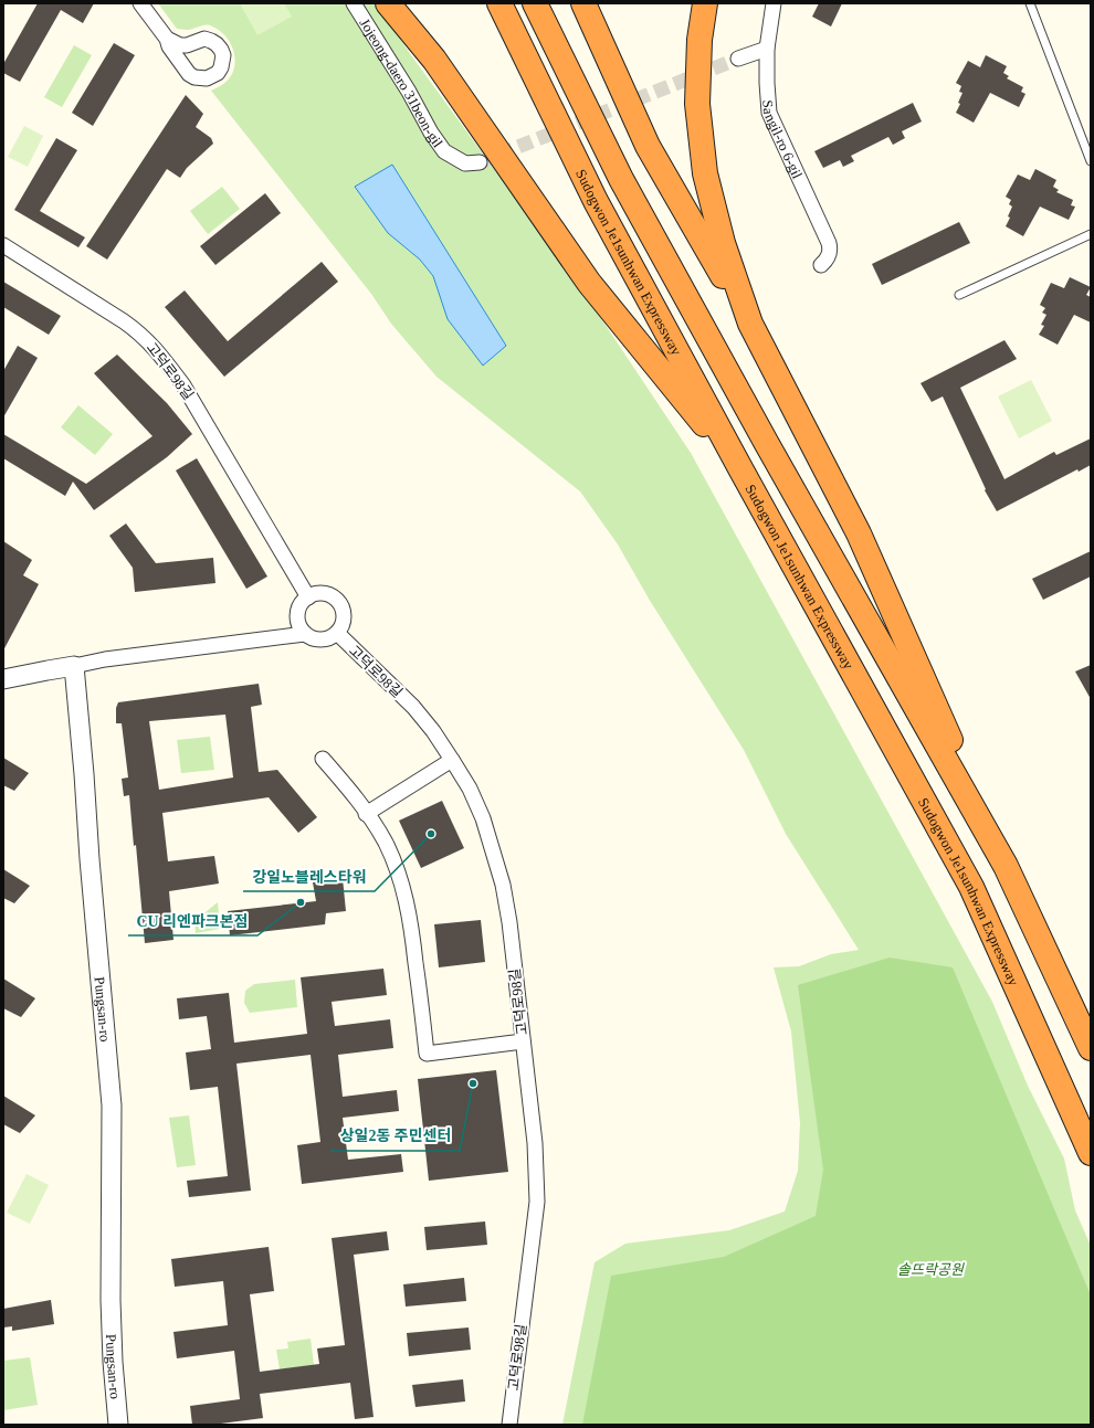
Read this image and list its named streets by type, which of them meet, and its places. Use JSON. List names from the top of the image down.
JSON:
{
  "streets": {
    "highway": ["Sudogwon Je1sunhwan Expressway"],
    "street": [
      "Jojeong-daero 31beon-gil",
      "Sangil-ro 6-gil",
      "고덕로98길",
      "Pungsan-ro"
    ]
  },
  "parks": ["솔뜨락공원"],
  "places": ["강일노블레스타워", "CU 리엔파크본점", "상일2동 주민센터"]
}
